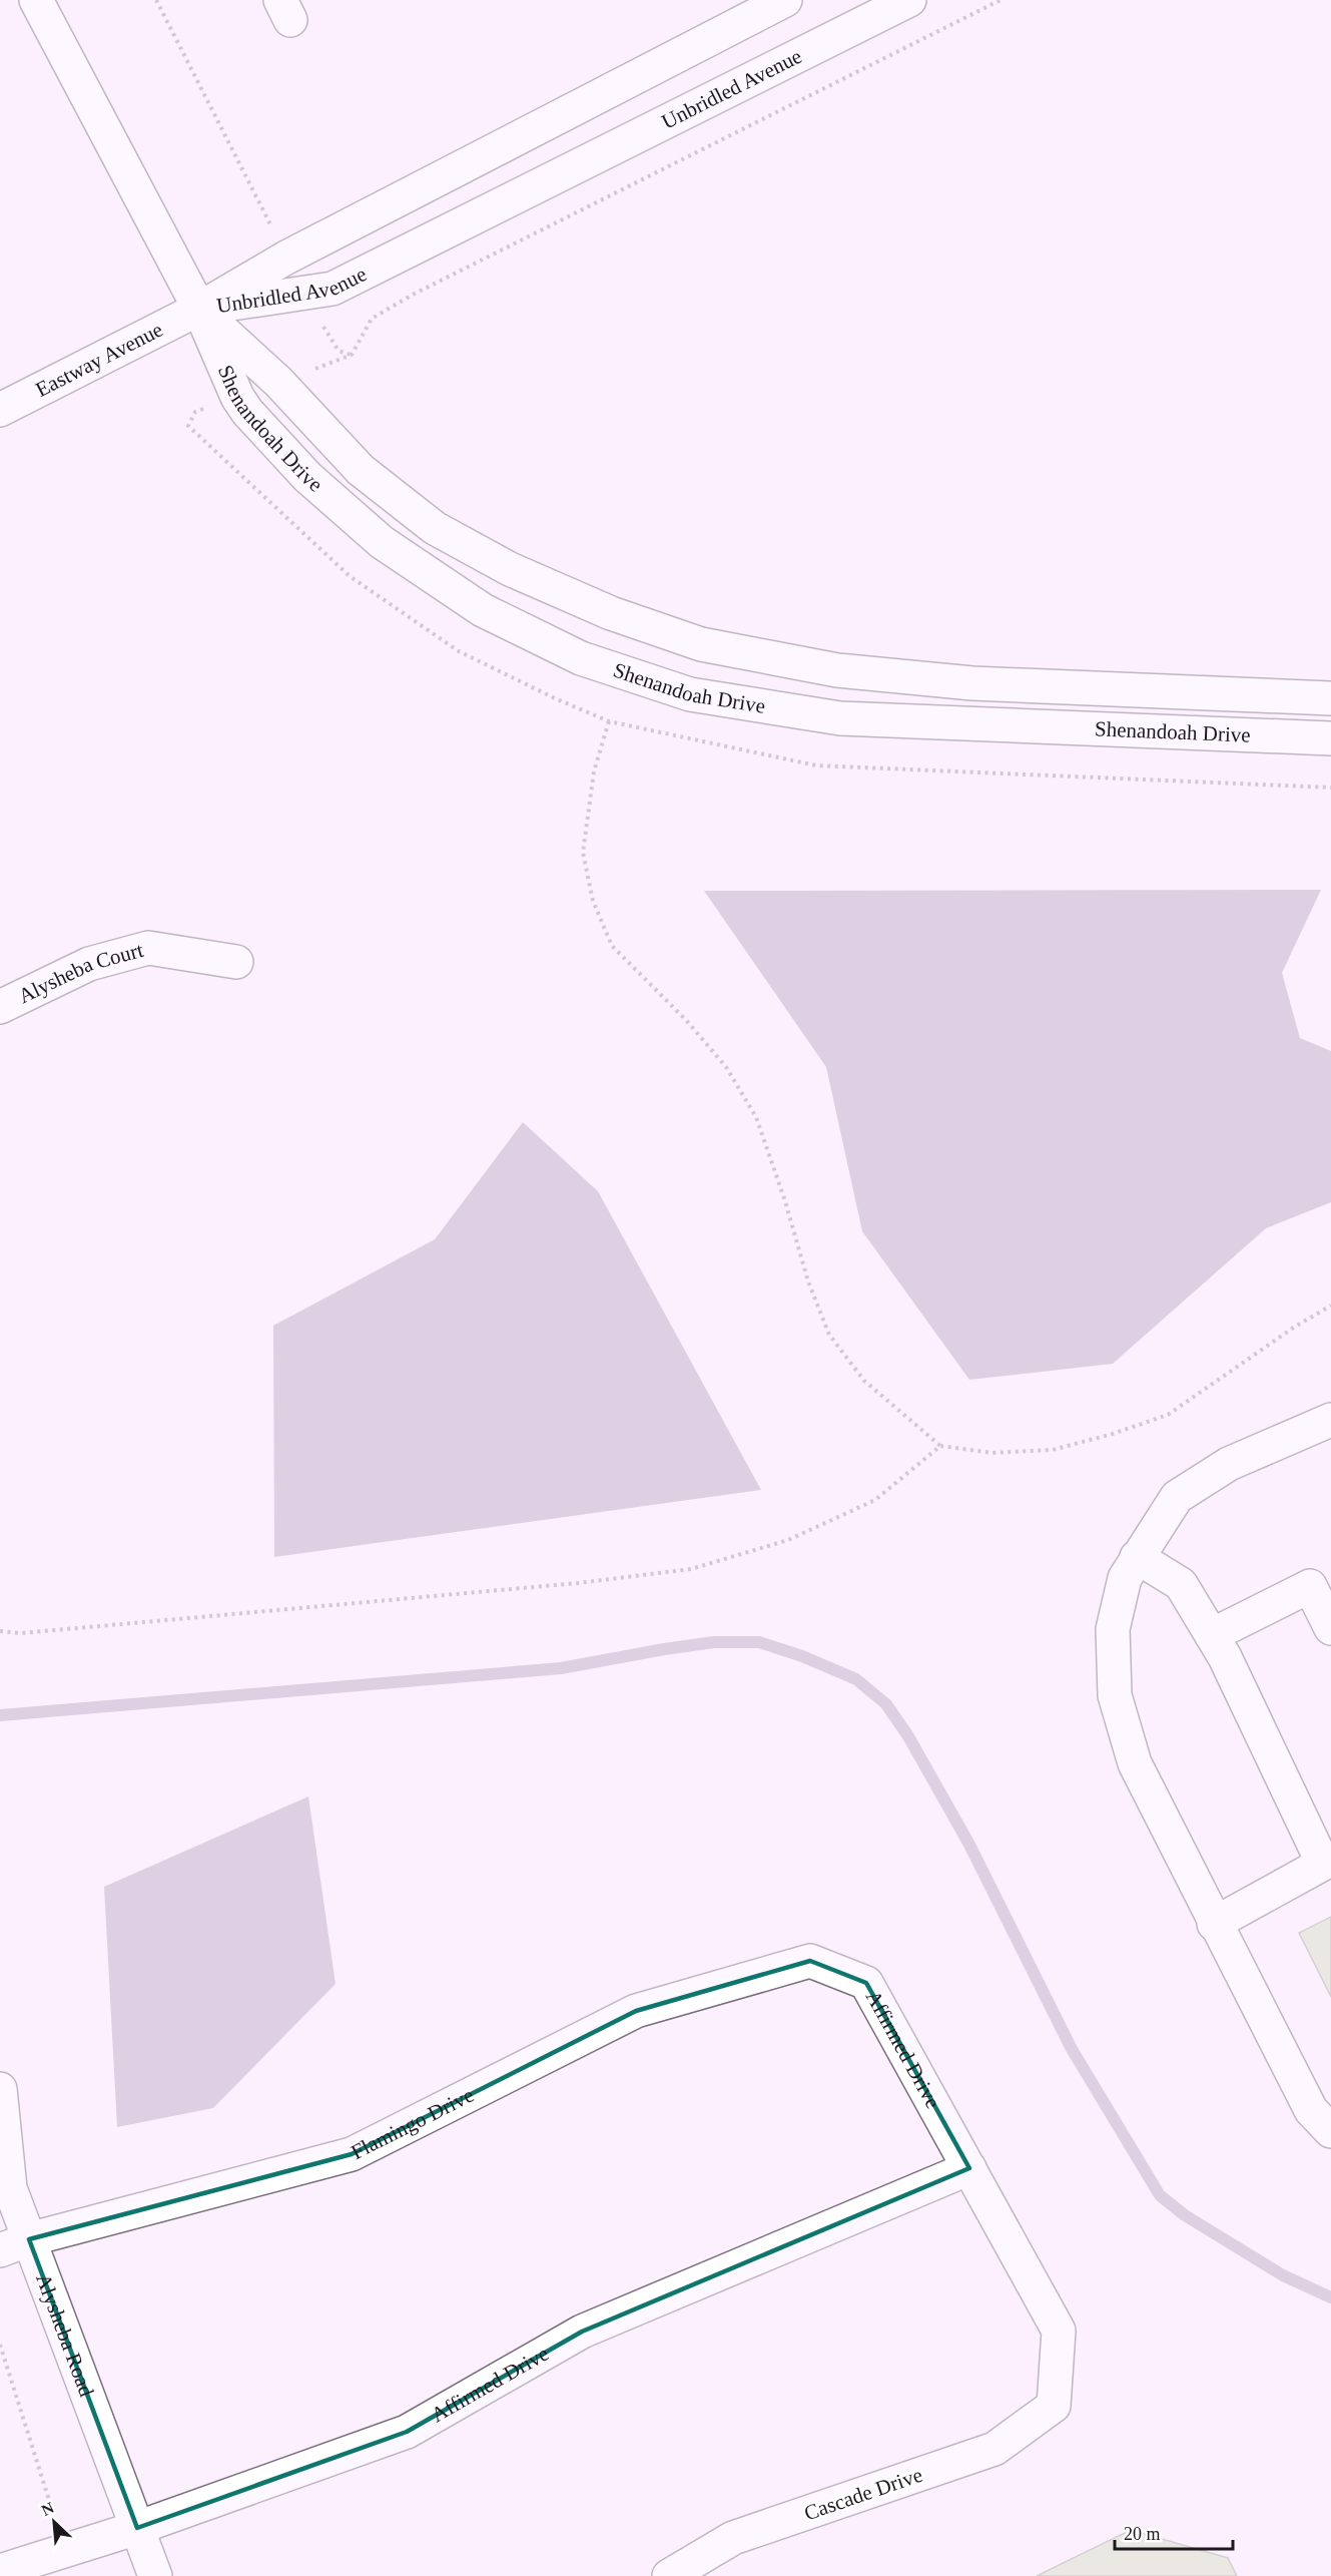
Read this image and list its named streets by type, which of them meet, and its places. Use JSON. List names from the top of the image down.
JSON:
{
  "streets": {
    "street": [
      "Unbridled Avenue",
      "Eastway Avenue",
      "Shenandoah Drive",
      "Alysheba Court",
      "Affirmed Drive",
      "Flamingo Drive",
      "Alysheba Road",
      "Cascade Drive"
    ]
  },
  "crossings": [
    ["Unbridled Avenue", "Eastway Avenue"],
    ["Unbridled Avenue", "Shenandoah Drive"],
    ["Eastway Avenue", "Shenandoah Drive"],
    ["Affirmed Drive", "Flamingo Drive"],
    ["Affirmed Drive", "Alysheba Road"],
    ["Affirmed Drive", "Cascade Drive"],
    ["Flamingo Drive", "Alysheba Road"]
  ],
  "scale_bar": "20 m",
  "north": "top left"
}
